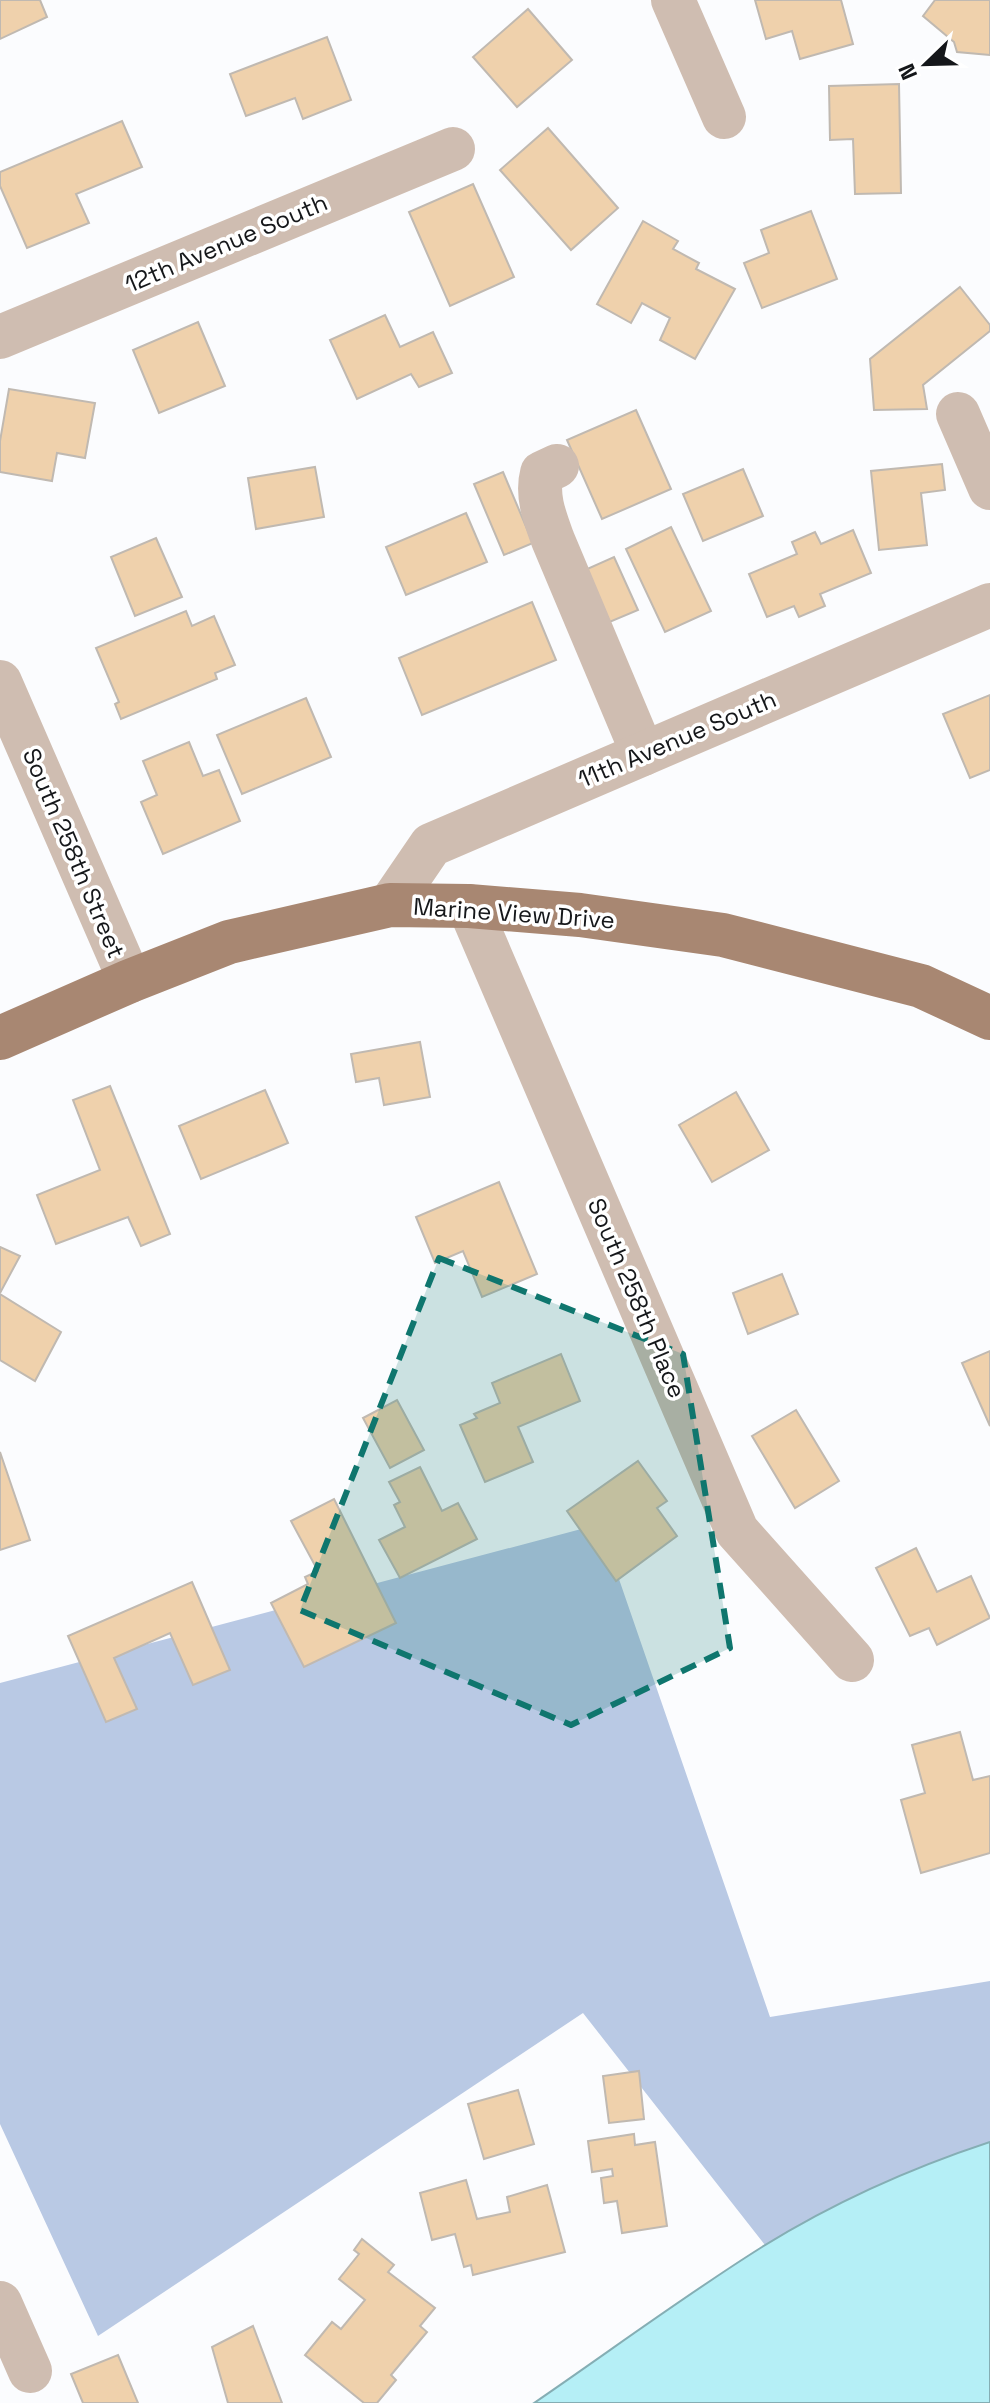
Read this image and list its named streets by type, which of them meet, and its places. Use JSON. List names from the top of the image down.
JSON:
{
  "streets": {
    "main road": ["Marine View Drive"],
    "street": [
      "12th Avenue South",
      "11th Avenue South",
      "South 258th Street",
      "South 258th Place"
    ]
  },
  "crossings": [
    ["11th Avenue South", "Marine View Drive"],
    ["South 258th Street", "Marine View Drive"],
    ["Marine View Drive", "South 258th Place"]
  ],
  "north": "bottom left"
}
